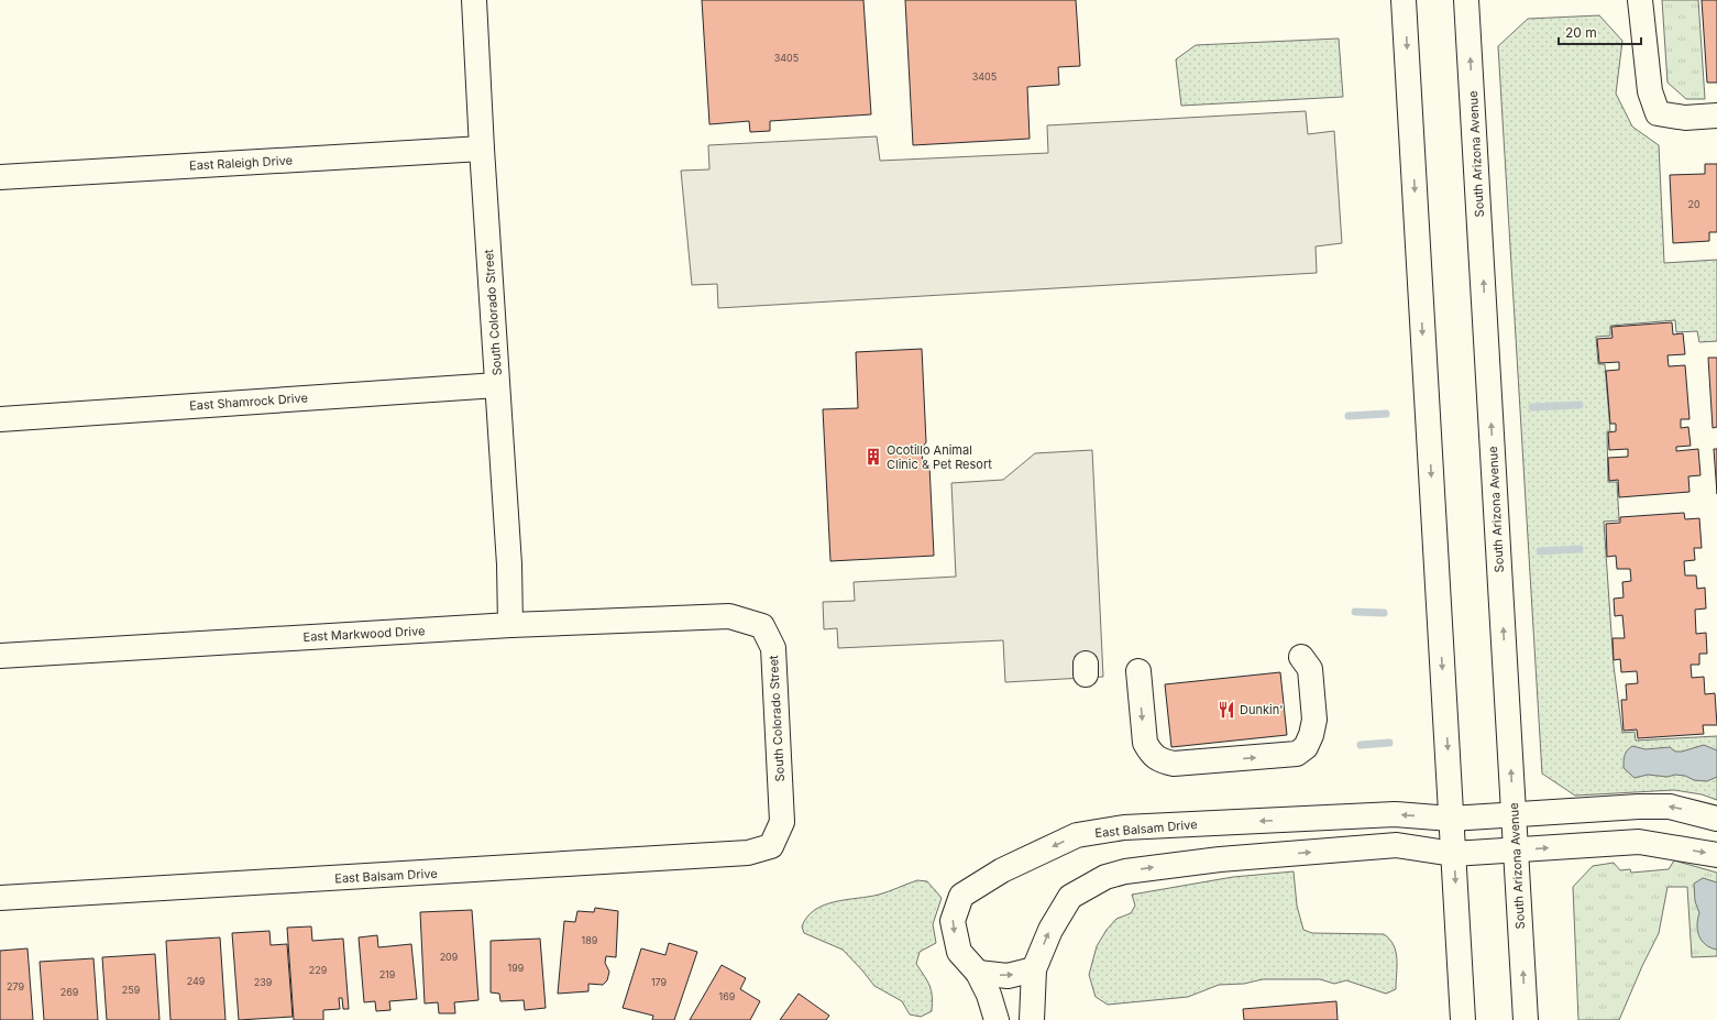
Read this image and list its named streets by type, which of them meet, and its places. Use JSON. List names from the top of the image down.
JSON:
{
  "streets": {
    "street": [
      "South Arizona Avenue",
      "East Raleigh Drive",
      "South Colorado Street",
      "East Shamrock Drive",
      "East Markwood Drive",
      "East Balsam Drive"
    ]
  },
  "crossings": [
    ["South Arizona Avenue", "East Balsam Drive"],
    ["East Raleigh Drive", "South Colorado Street"],
    ["South Colorado Street", "East Shamrock Drive"],
    ["South Colorado Street", "East Markwood Drive"],
    ["South Colorado Street", "East Balsam Drive"]
  ],
  "places": {
    "building": ["Ocotillo Animal Clinic & Pet Resort"],
    "restaurant": ["Dunkin'"]
  },
  "house_numbers": [
    "3405",
    "3405",
    "20",
    "189",
    "209",
    "199",
    "229",
    "219",
    "249",
    "239",
    "179",
    "279",
    "259",
    "269",
    "169"
  ],
  "scale_bar": "20 m"
}
